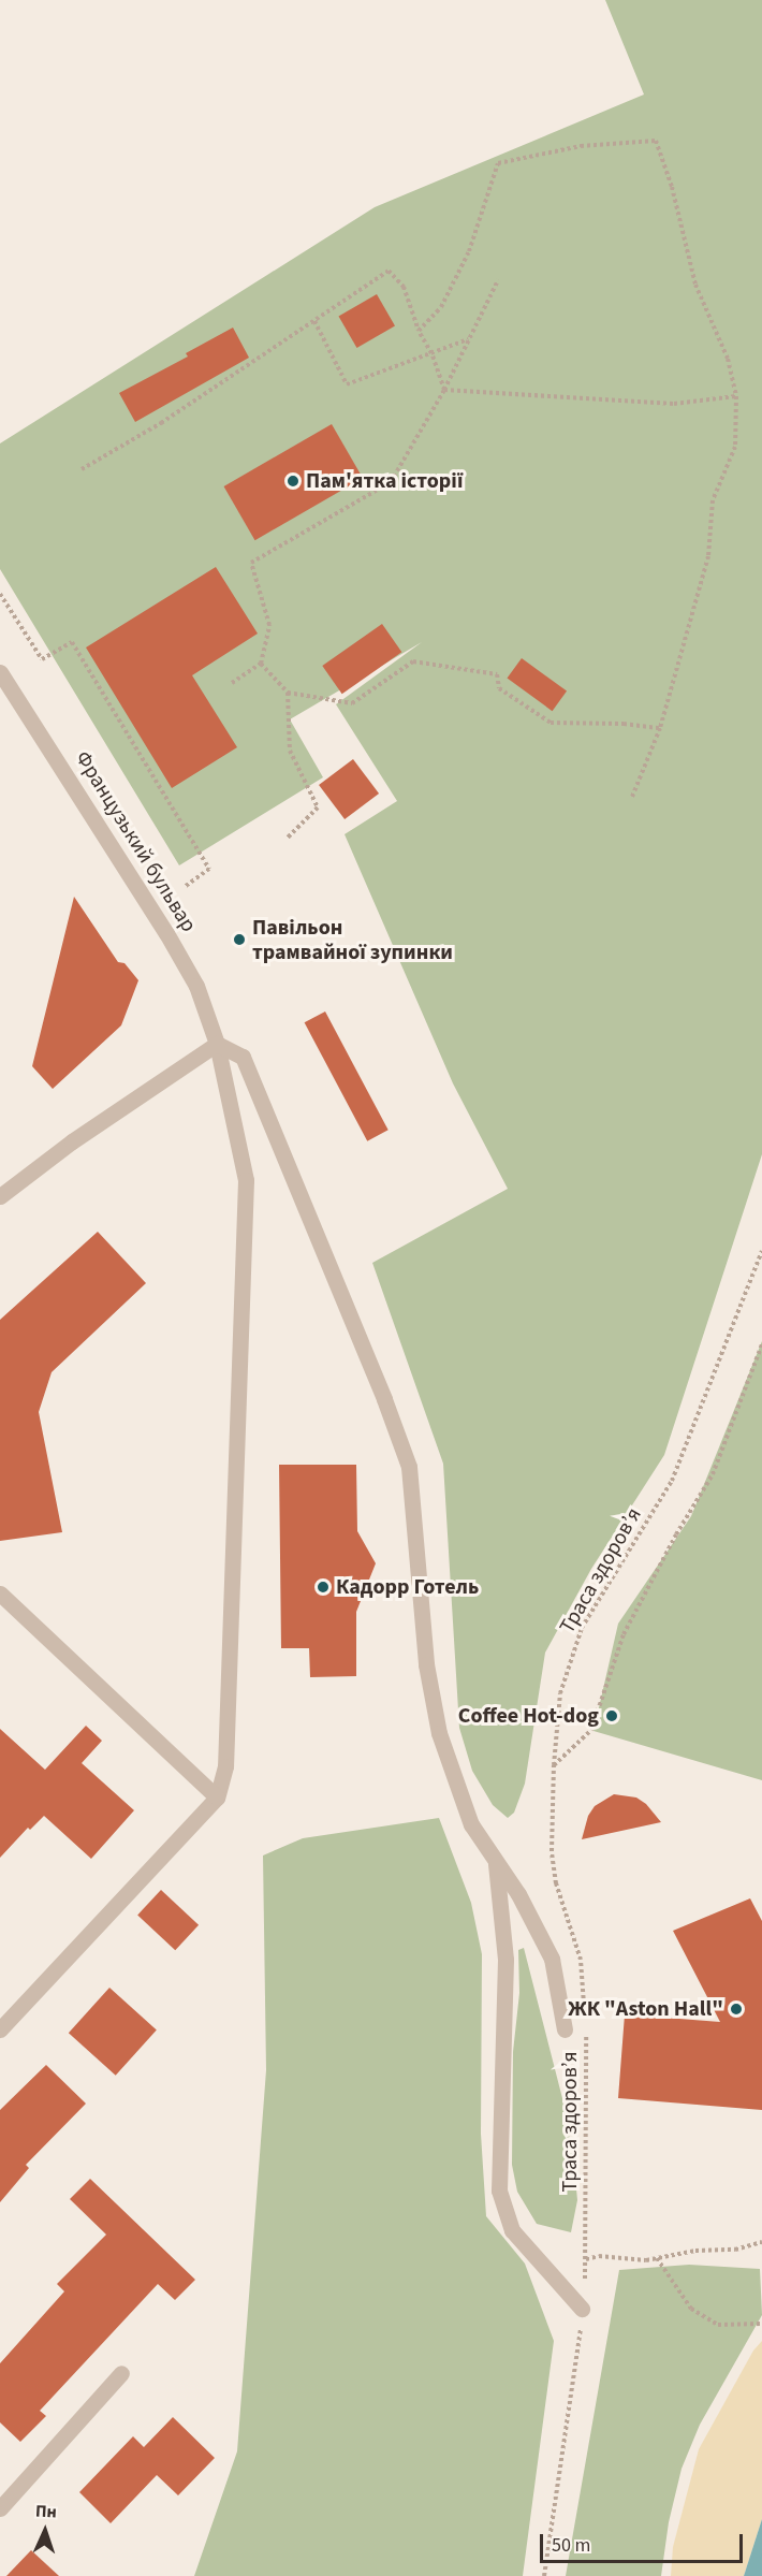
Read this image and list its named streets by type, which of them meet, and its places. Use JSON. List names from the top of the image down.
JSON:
{
  "streets": {
    "street": ["Французький бульвар"],
    "path": ["Траса здоров’я"]
  },
  "places": [
    "Пам'ятка історії",
    "Павільон трамвайної зупинки",
    "Кадорр Готель",
    "Coffee Hot-dog",
    "ЖК \"Aston Hall\""
  ],
  "scale_bar": "50 m",
  "north": "top"
}
